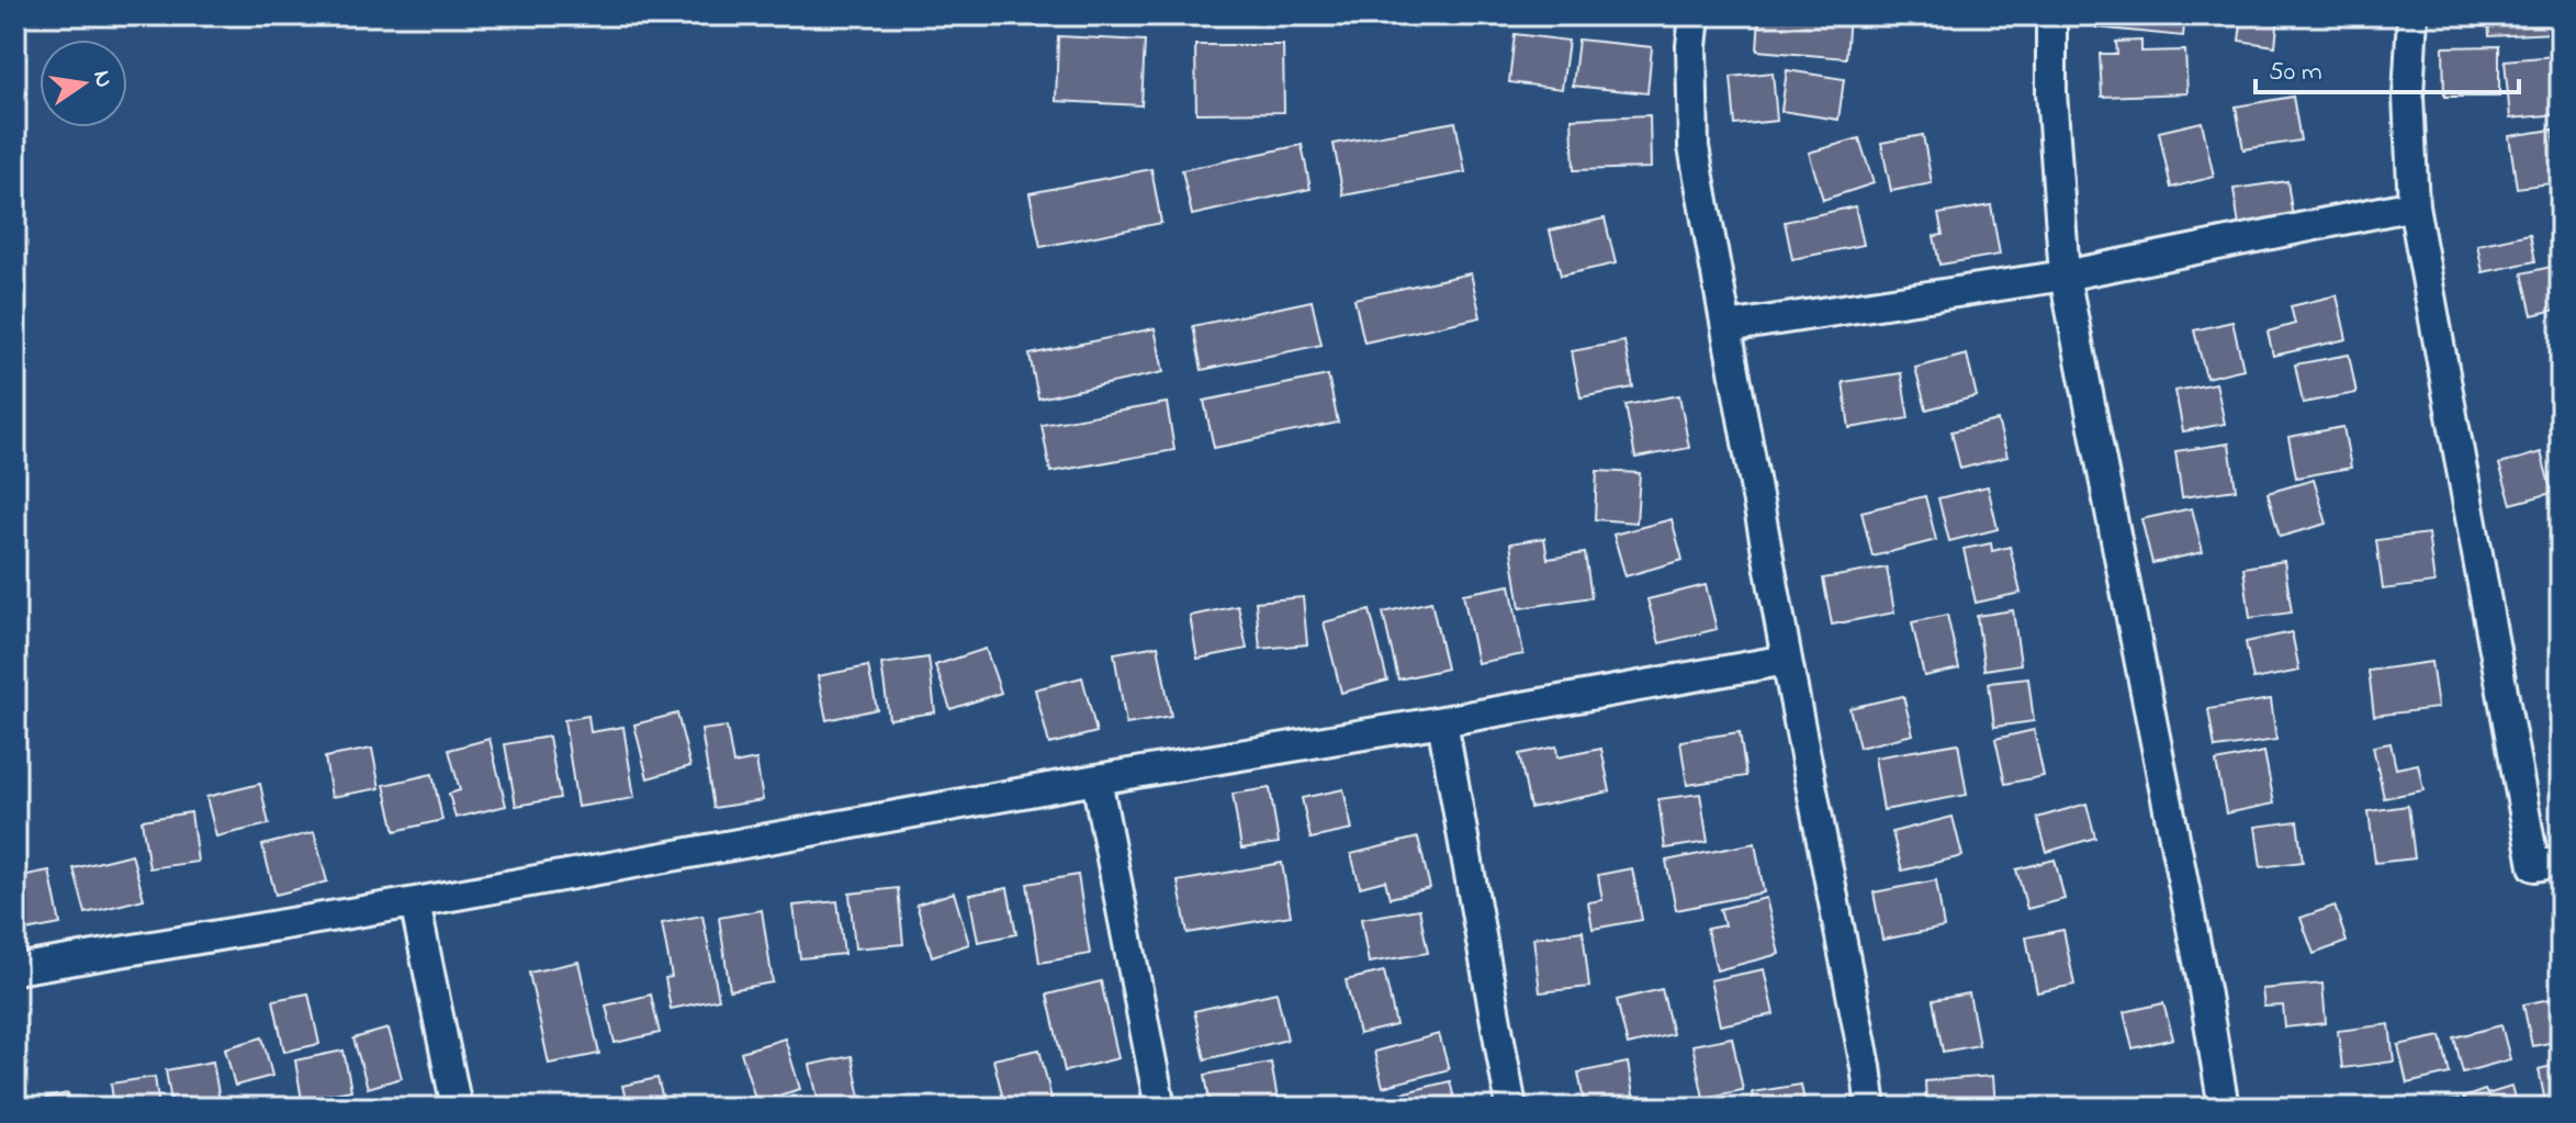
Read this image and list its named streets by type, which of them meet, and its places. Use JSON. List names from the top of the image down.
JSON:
{
  "scale_bar": "50 m",
  "north": "right"
}
